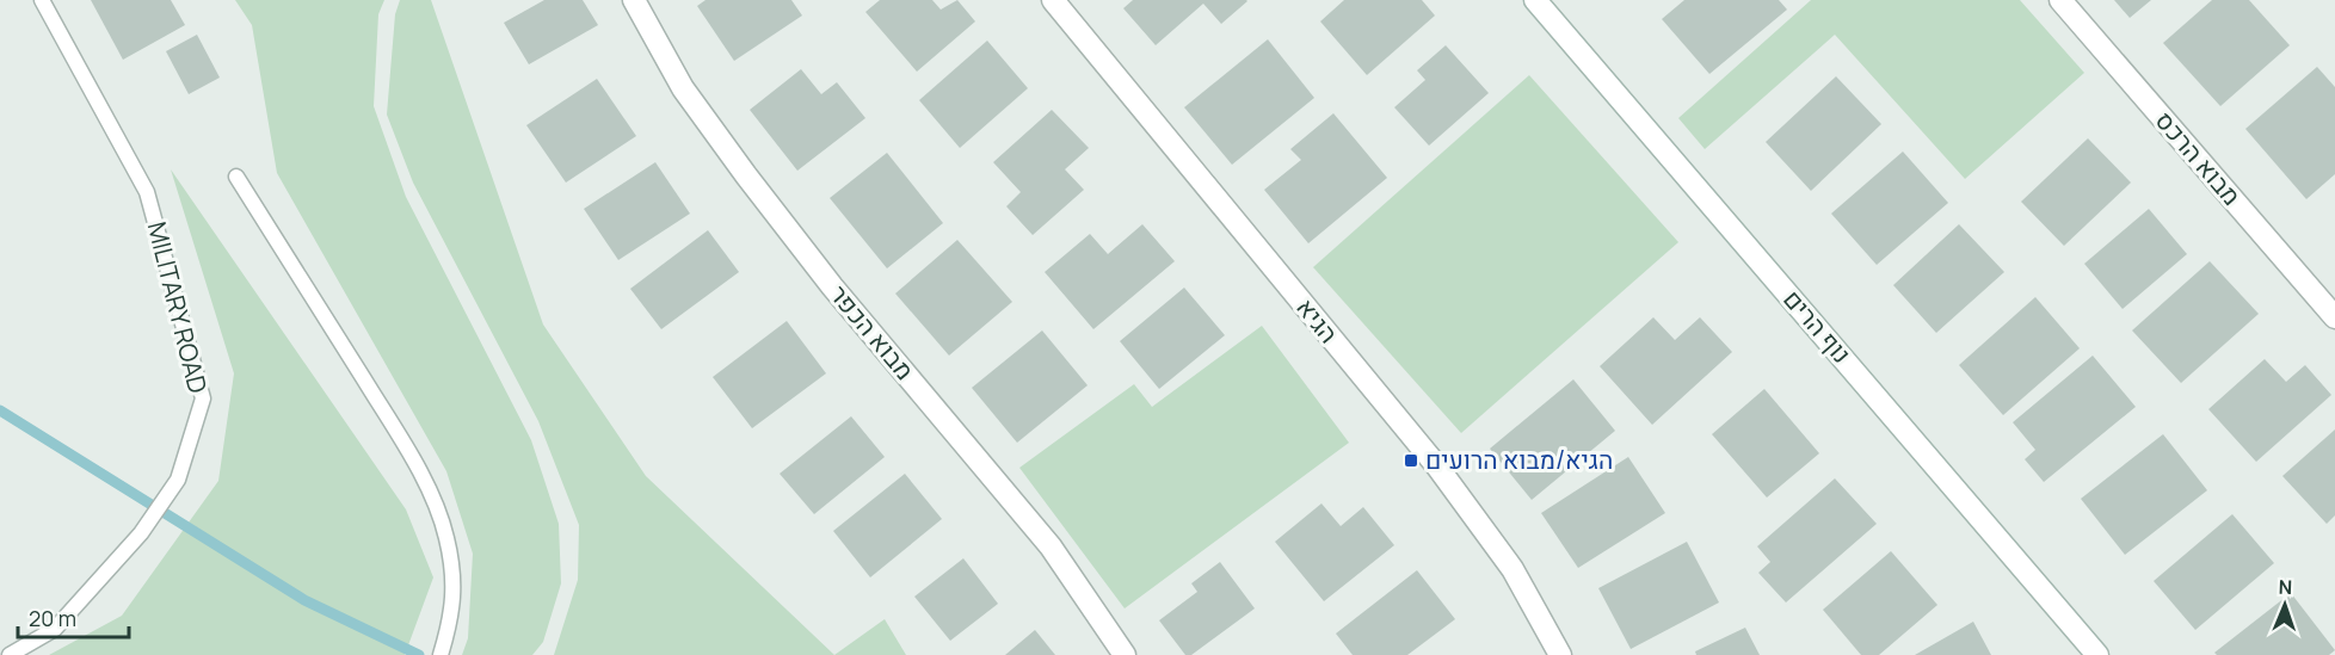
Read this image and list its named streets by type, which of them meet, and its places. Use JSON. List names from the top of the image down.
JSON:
{
  "streets": {
    "street": [
      "מבוא הרכס",
      "הגיא",
      "נוף הרים",
      "מבוא הכפר"
    ],
    "lane": ["MILITARY ROAD"]
  },
  "places": {
    "transit": ["הגיא/מבוא הרועים"]
  },
  "scale_bar": "20 m",
  "north": "top"
}
